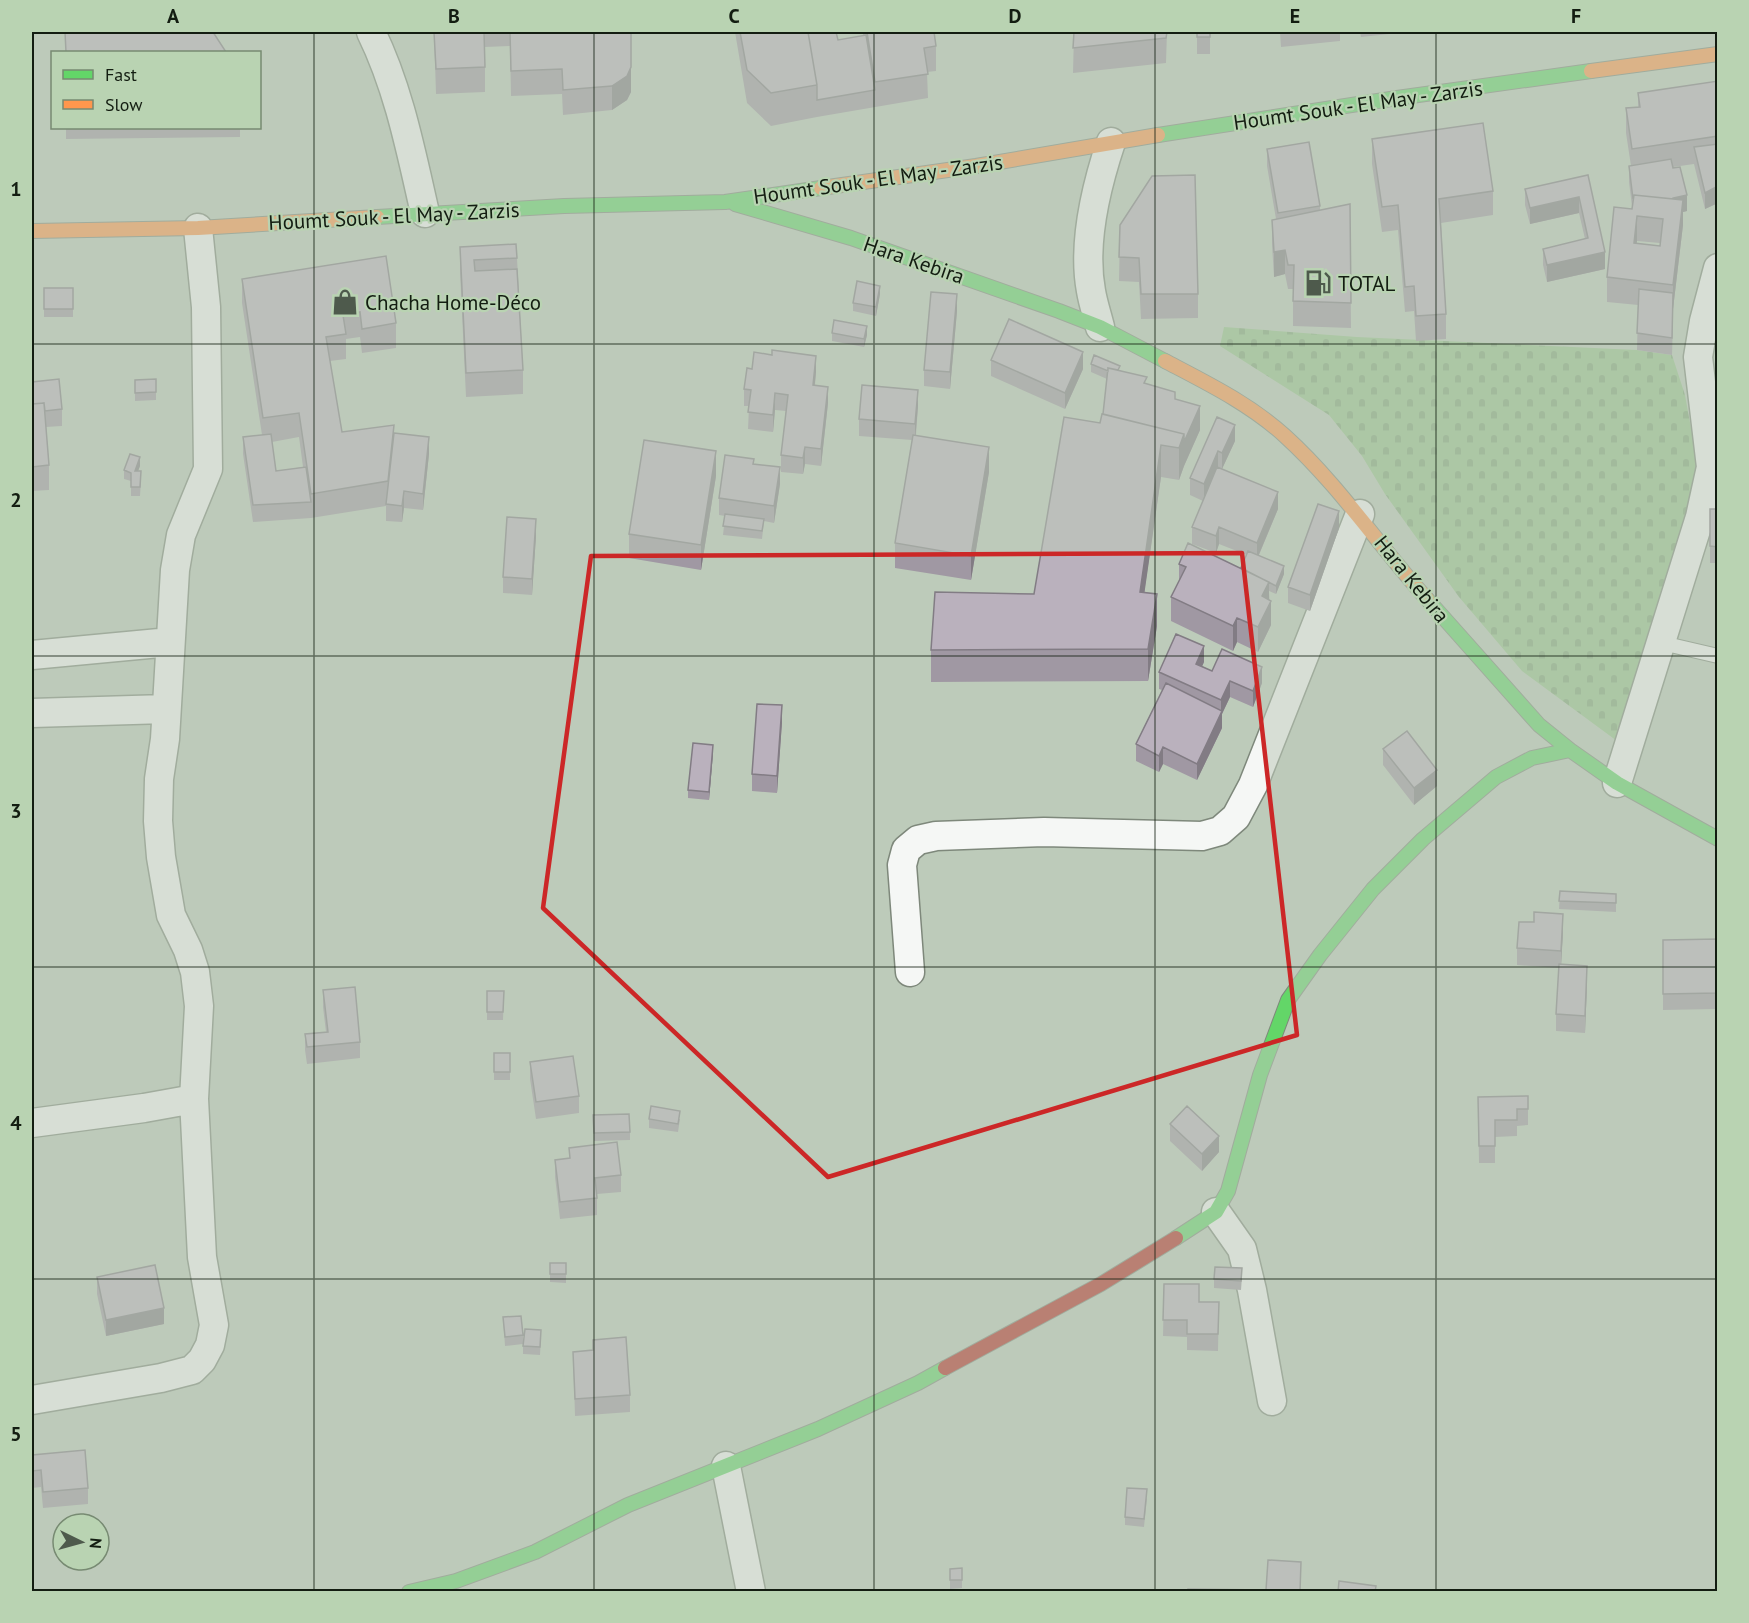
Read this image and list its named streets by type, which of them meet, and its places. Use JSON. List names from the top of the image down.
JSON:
{
  "streets": {
    "street": ["Houmt Souk - El May - Zarzis", "Hara Kebira"]
  },
  "crossings": [
    ["Houmt Souk - El May - Zarzis", "Hara Kebira"]
  ],
  "places": {
    "fuel station": ["TOTAL"],
    "shop": ["Chacha Home-Déco"]
  },
  "legend": ["Fast", "Slow"],
  "north": "right",
  "grid": {
    "columns": [
      "A",
      "B",
      "C",
      "D",
      "E",
      "F"
    ],
    "rows": [
      "1",
      "2",
      "3",
      "4",
      "5"
    ]
  }
}
